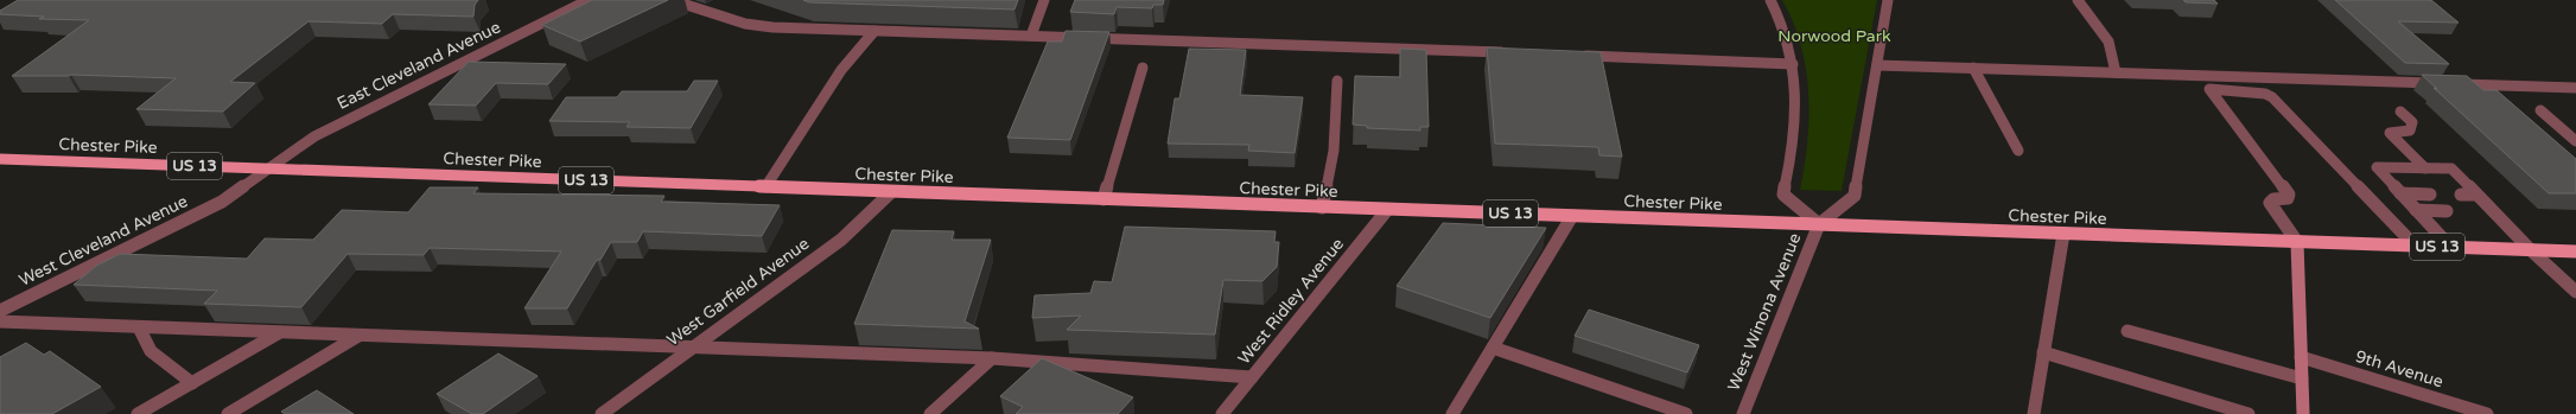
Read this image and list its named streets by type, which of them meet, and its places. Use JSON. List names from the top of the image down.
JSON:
{
  "streets": {
    "main road": ["Chester Pike", "US 13"],
    "street": [
      "East Cleveland Avenue",
      "West Cleveland Avenue",
      "West Garfield Avenue",
      "West Ridley Avenue",
      "West Winona Avenue",
      "9th Avenue"
    ]
  },
  "crossings": [
    ["East Cleveland Avenue", "Chester Pike"],
    ["East Cleveland Avenue", "West Cleveland Avenue"],
    ["Chester Pike", "West Cleveland Avenue"],
    ["Chester Pike", "West Garfield Avenue"],
    ["Chester Pike", "West Ridley Avenue"],
    ["Chester Pike", "West Winona Avenue"]
  ],
  "parks": ["Norwood Park"]
}
